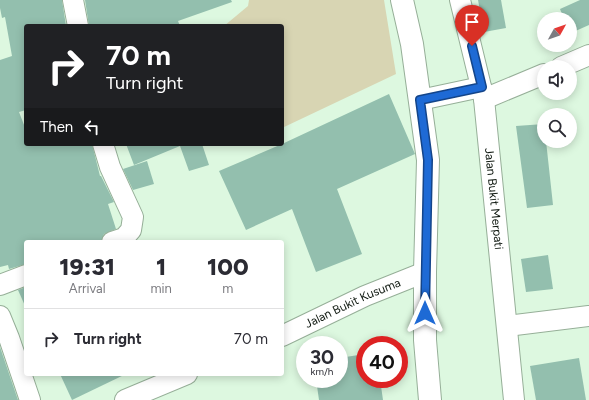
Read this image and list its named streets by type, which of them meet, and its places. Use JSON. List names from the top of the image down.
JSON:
{
  "streets": {
    "street": ["Jalan Bukit Merpati", "Jalan Bukit Kusuma"]
  },
  "north": "top right",
  "page": {
    "turn": ["70 m", "Turn right"],
    "then": "Then",
    "eta": [
      "19:31",
      "Arrival",
      "1",
      "min",
      "100",
      "m"
    ],
    "list": [
      {
        "name": "Turn right",
        "value": "70 m"
      }
    ],
    "speed": "30 km/h",
    "limit": "40"
  }
}
